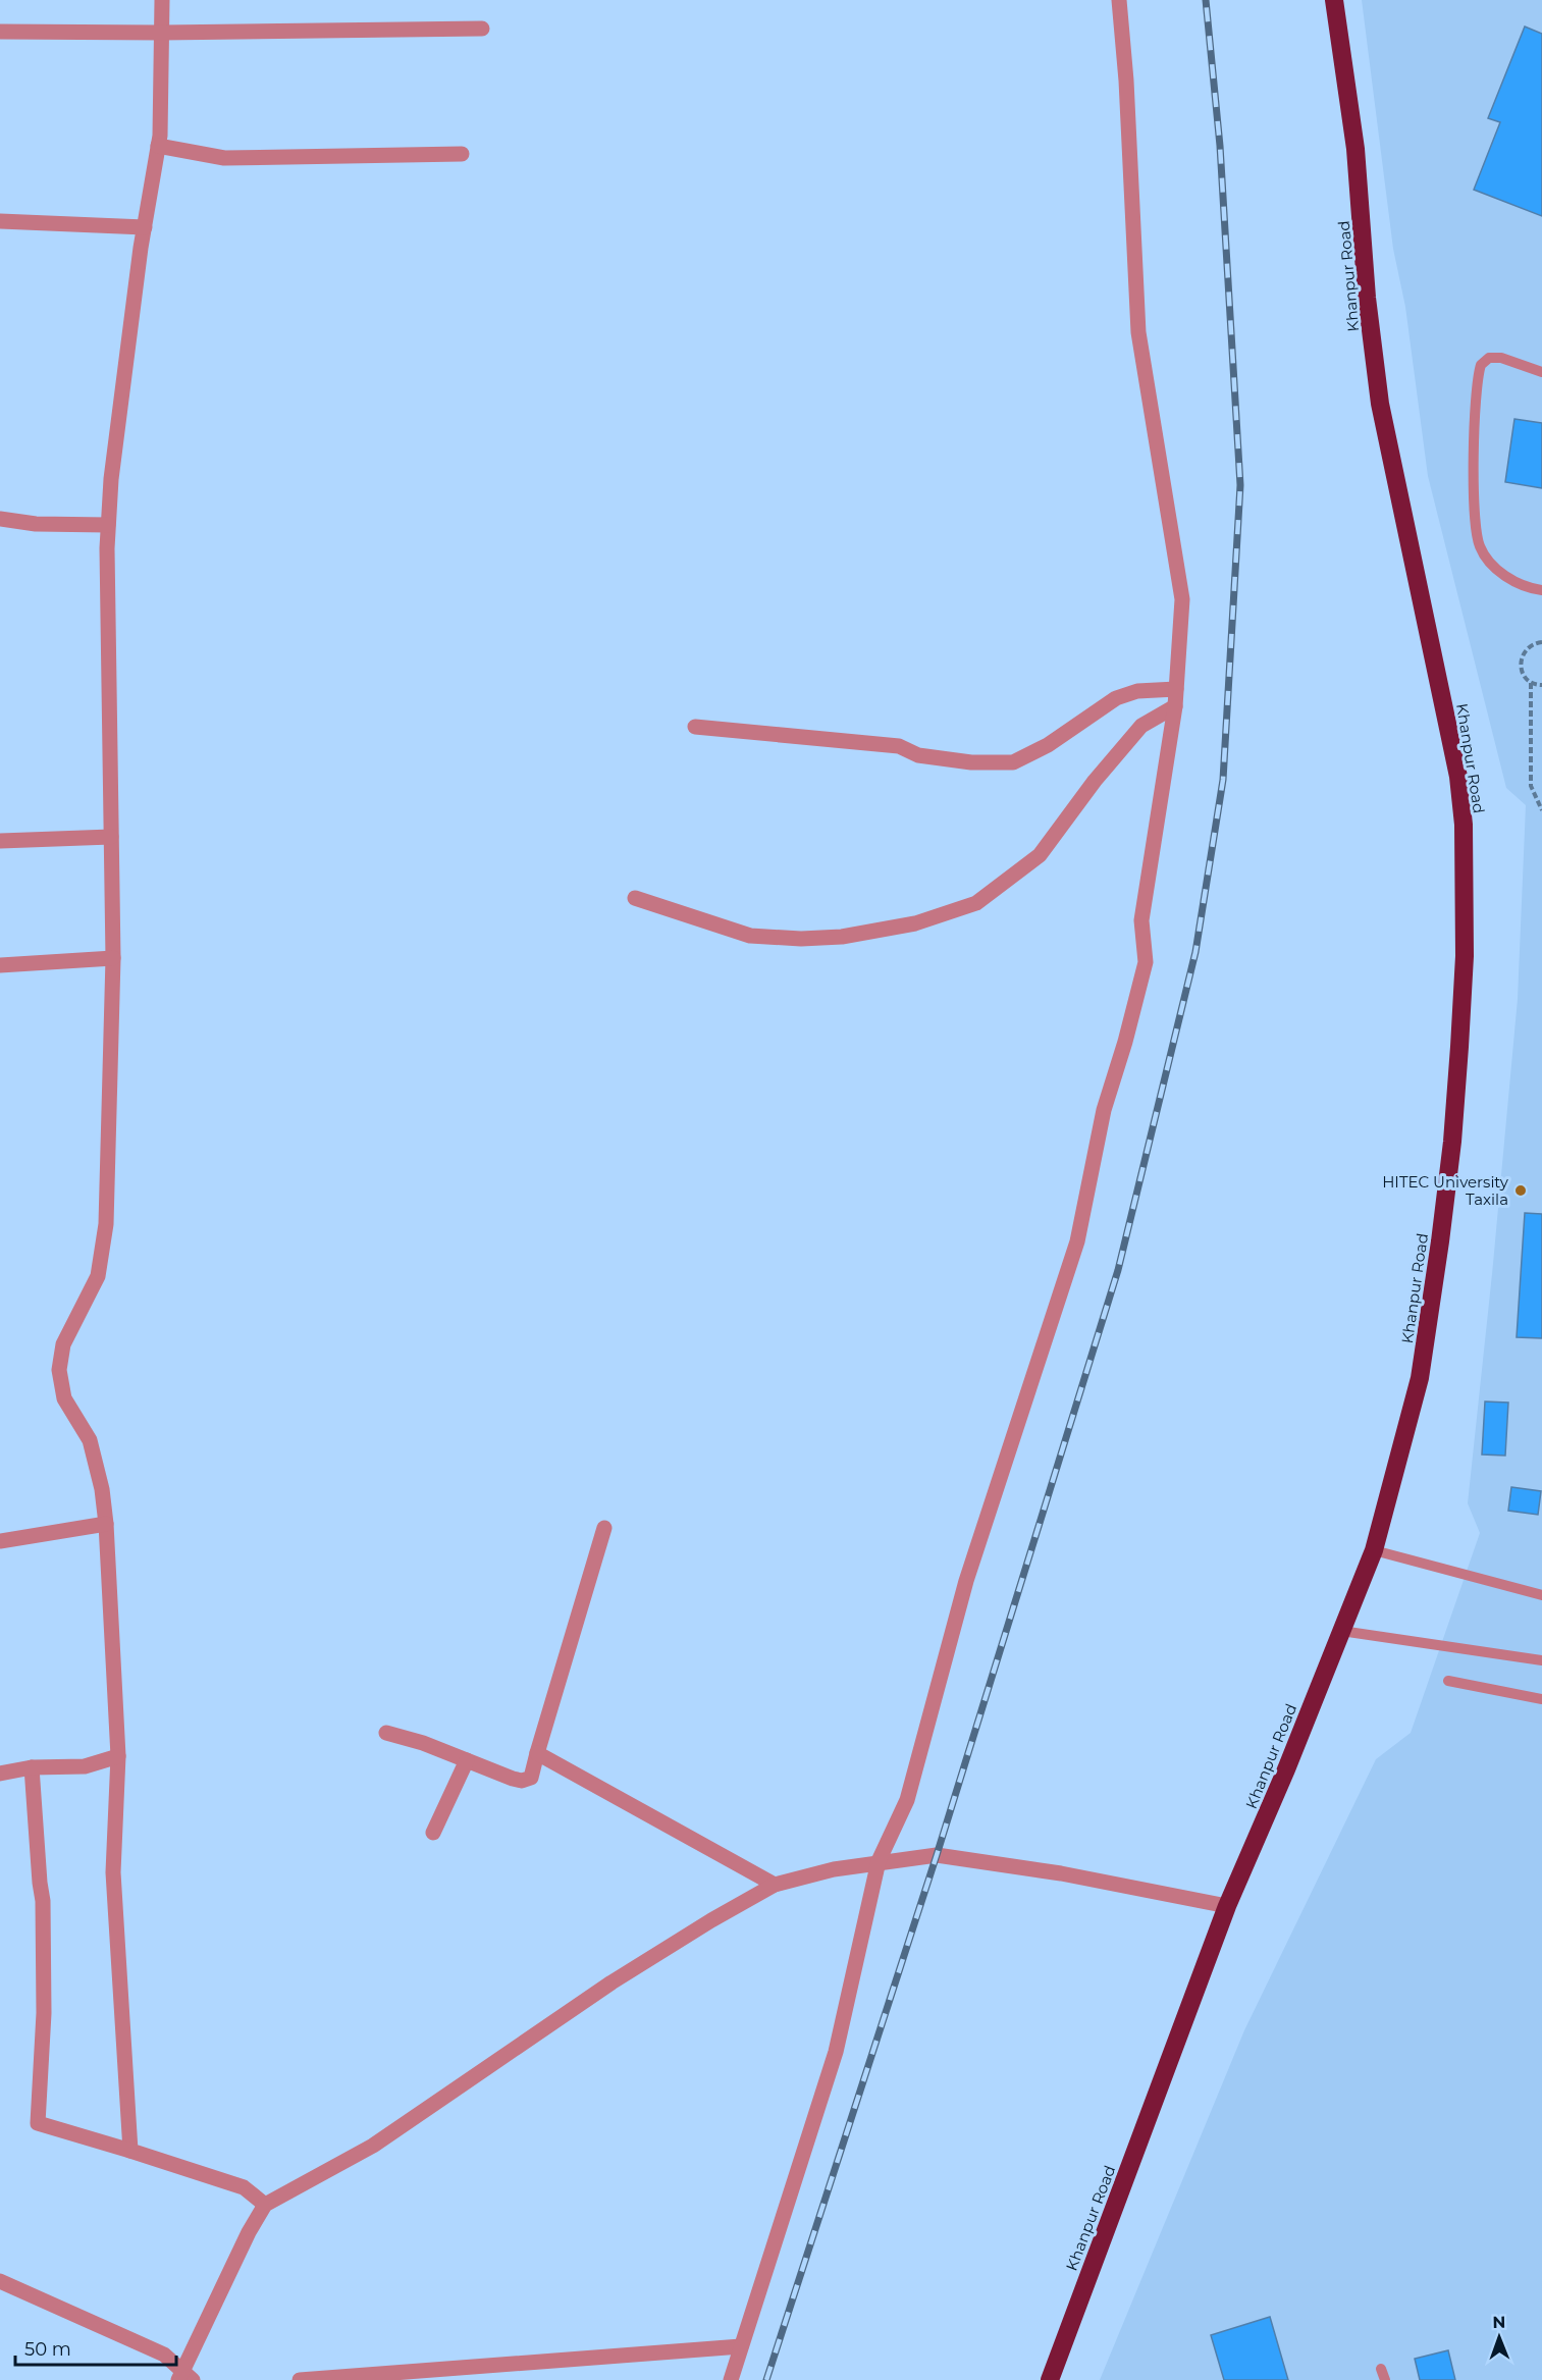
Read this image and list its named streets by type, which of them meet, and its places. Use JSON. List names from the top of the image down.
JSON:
{
  "streets": {
    "highway": ["Khanpur Road"]
  },
  "places": ["HITEC University Taxila"],
  "scale_bar": "50 m",
  "north": "top"
}
